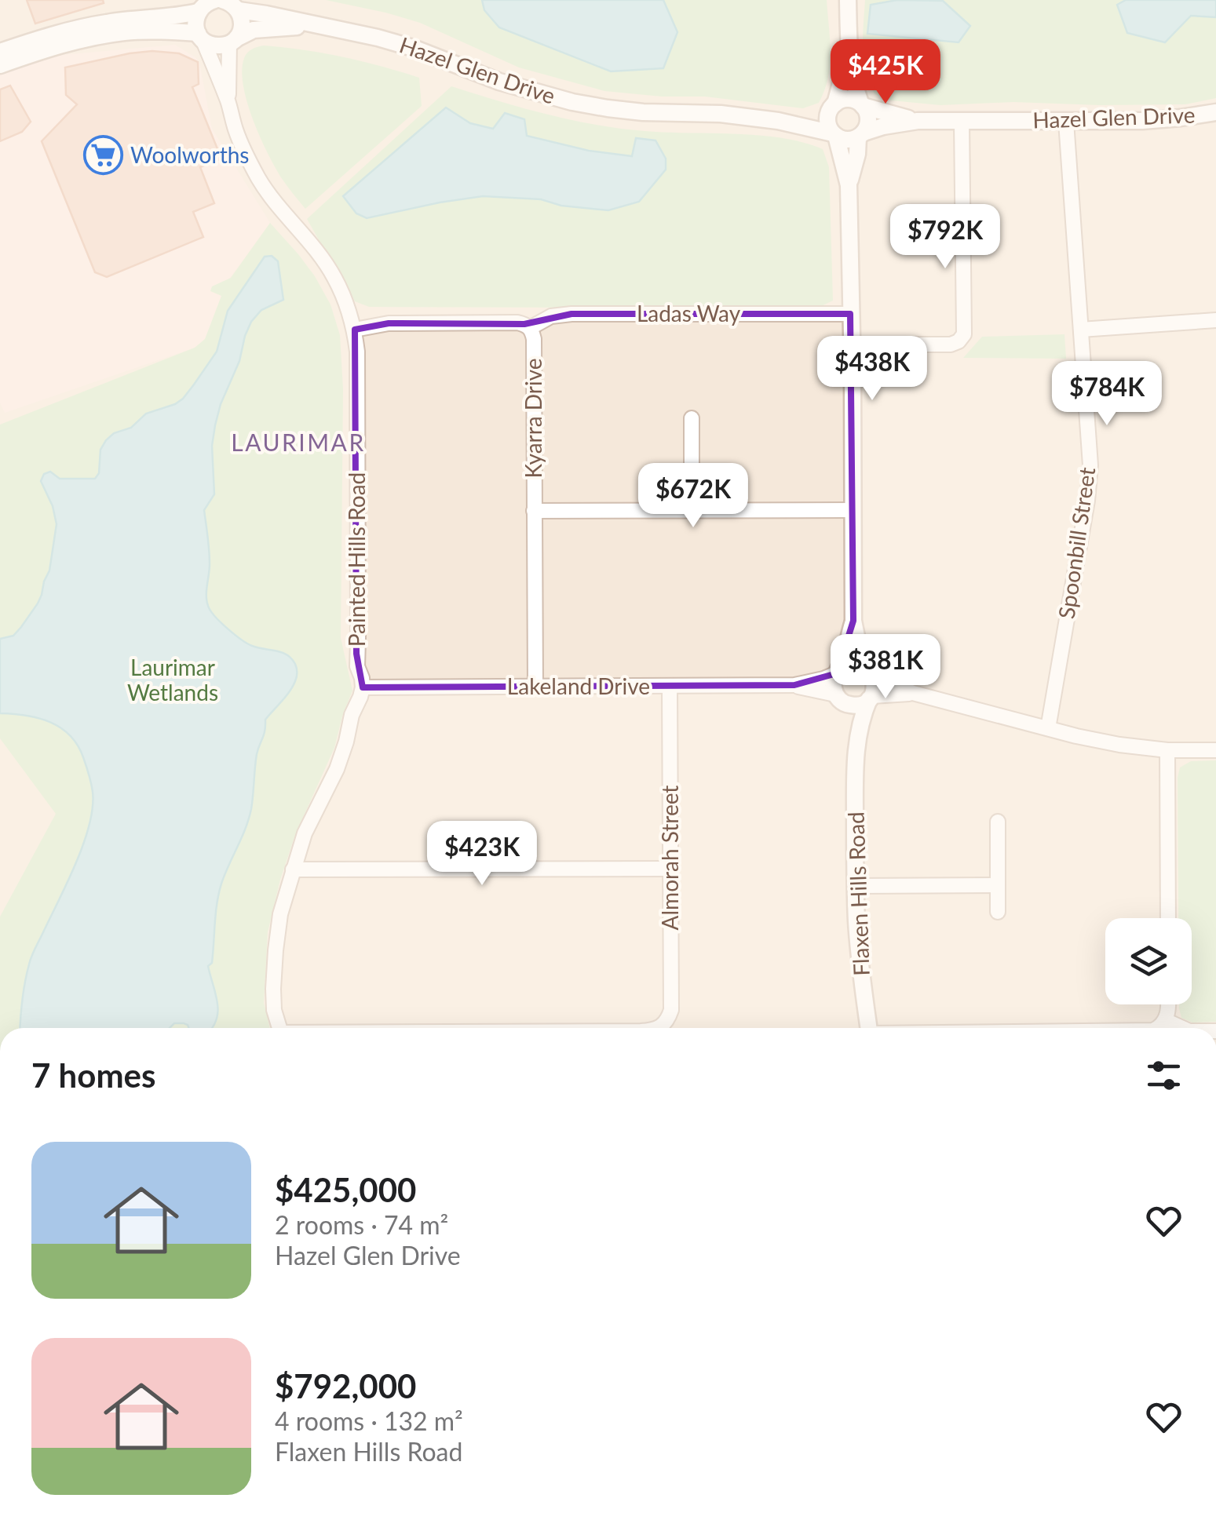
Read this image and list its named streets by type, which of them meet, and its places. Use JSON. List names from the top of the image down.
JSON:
{
  "streets": {
    "street": [
      "Hazel Glen Drive",
      "Ladas Way",
      "Kyarra Drive",
      "Spoonbill Street",
      "Painted Hills Road",
      "Lakeland Drive",
      "Almorah Street",
      "Flaxen Hills Road"
    ]
  },
  "crossings": [
    ["Hazel Glen Drive", "Spoonbill Street"],
    ["Hazel Glen Drive", "Painted Hills Road"],
    ["Ladas Way", "Kyarra Drive"],
    ["Kyarra Drive", "Painted Hills Road"],
    ["Kyarra Drive", "Lakeland Drive"],
    ["Painted Hills Road", "Lakeland Drive"],
    ["Lakeland Drive", "Almorah Street"],
    ["Lakeland Drive", "Flaxen Hills Road"]
  ],
  "districts": ["LAURIMAR"],
  "parks": ["Laurimar Wetlands"],
  "places": {
    "supermarket": ["Woolworths"]
  },
  "page": {
    "price": [
      "$425K",
      "$792K",
      "$438K",
      "$784K",
      "$672K",
      "$381K",
      "$423K"
    ],
    "heading": "7 homes",
    "list": [
      {
        "name": "$425,000",
        "note": "2 rooms · 74 m² · Hazel Glen Drive"
      },
      {
        "name": "$792,000",
        "note": "4 rooms · 132 m² · Flaxen Hills Road"
      }
    ]
  }
}
